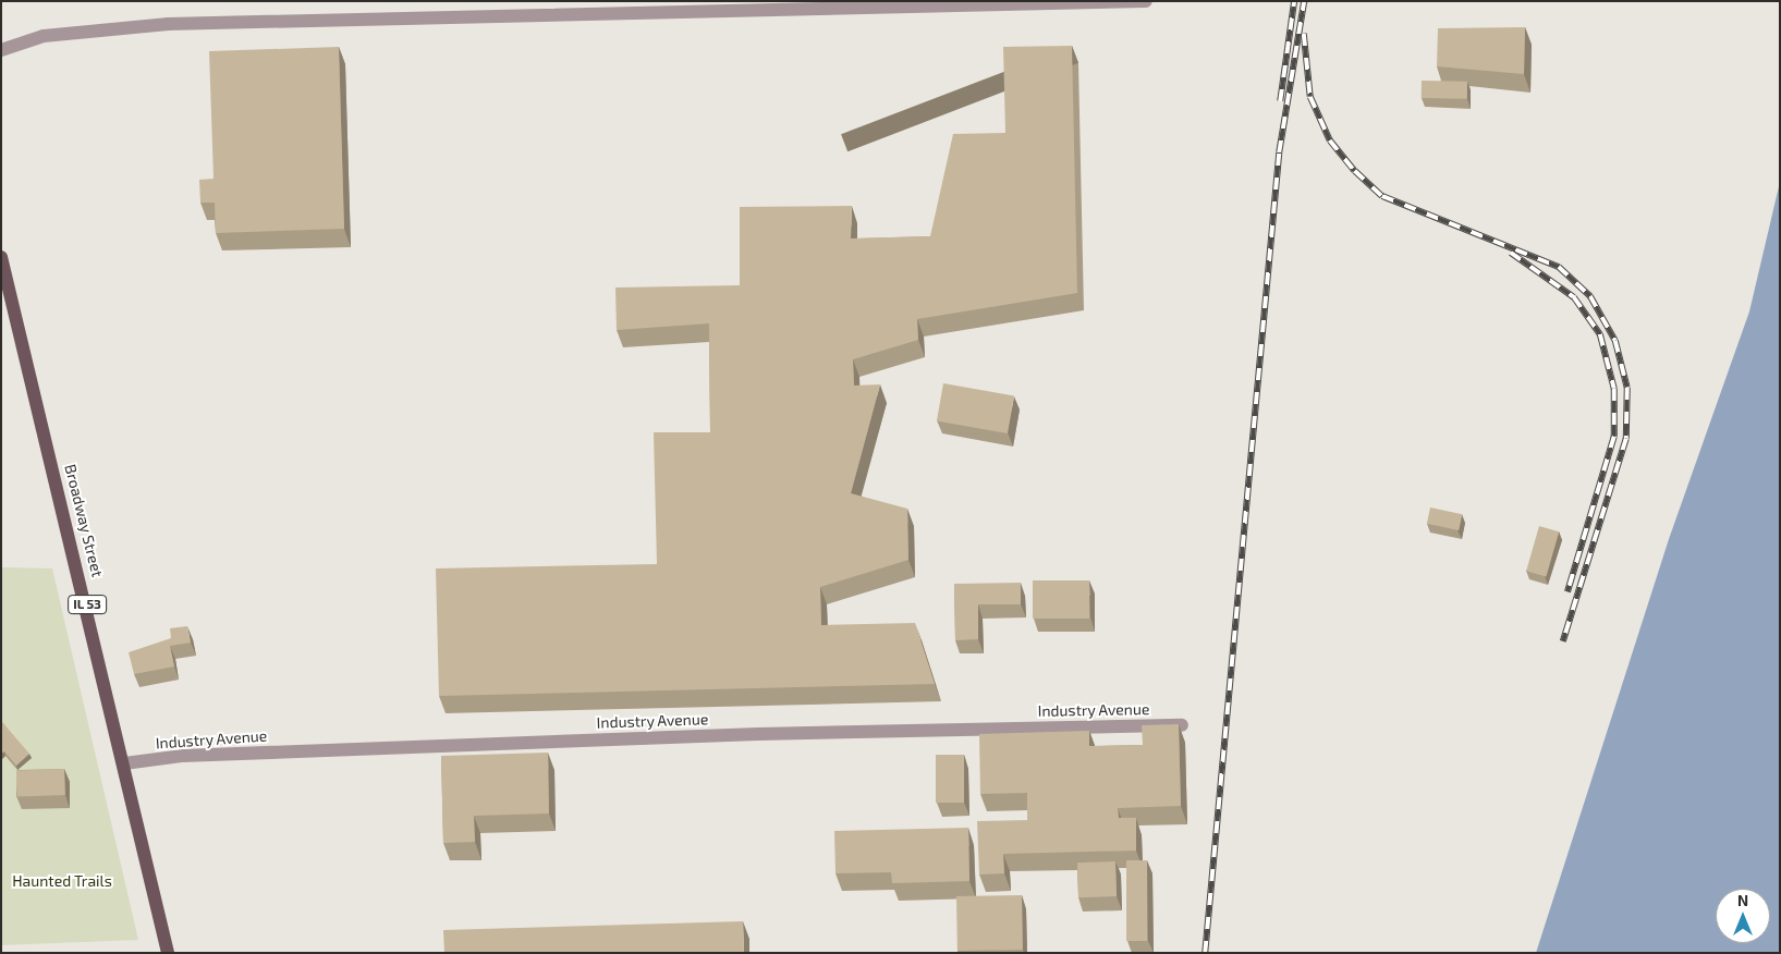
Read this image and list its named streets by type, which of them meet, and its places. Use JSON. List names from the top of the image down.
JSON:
{
  "streets": {
    "main road": ["Broadway Street", "IL 53"],
    "street": ["Industry Avenue"]
  },
  "crossings": [
    ["Broadway Street", "Industry Avenue"]
  ],
  "parks": ["Haunted Trails"],
  "north": "top"
}
